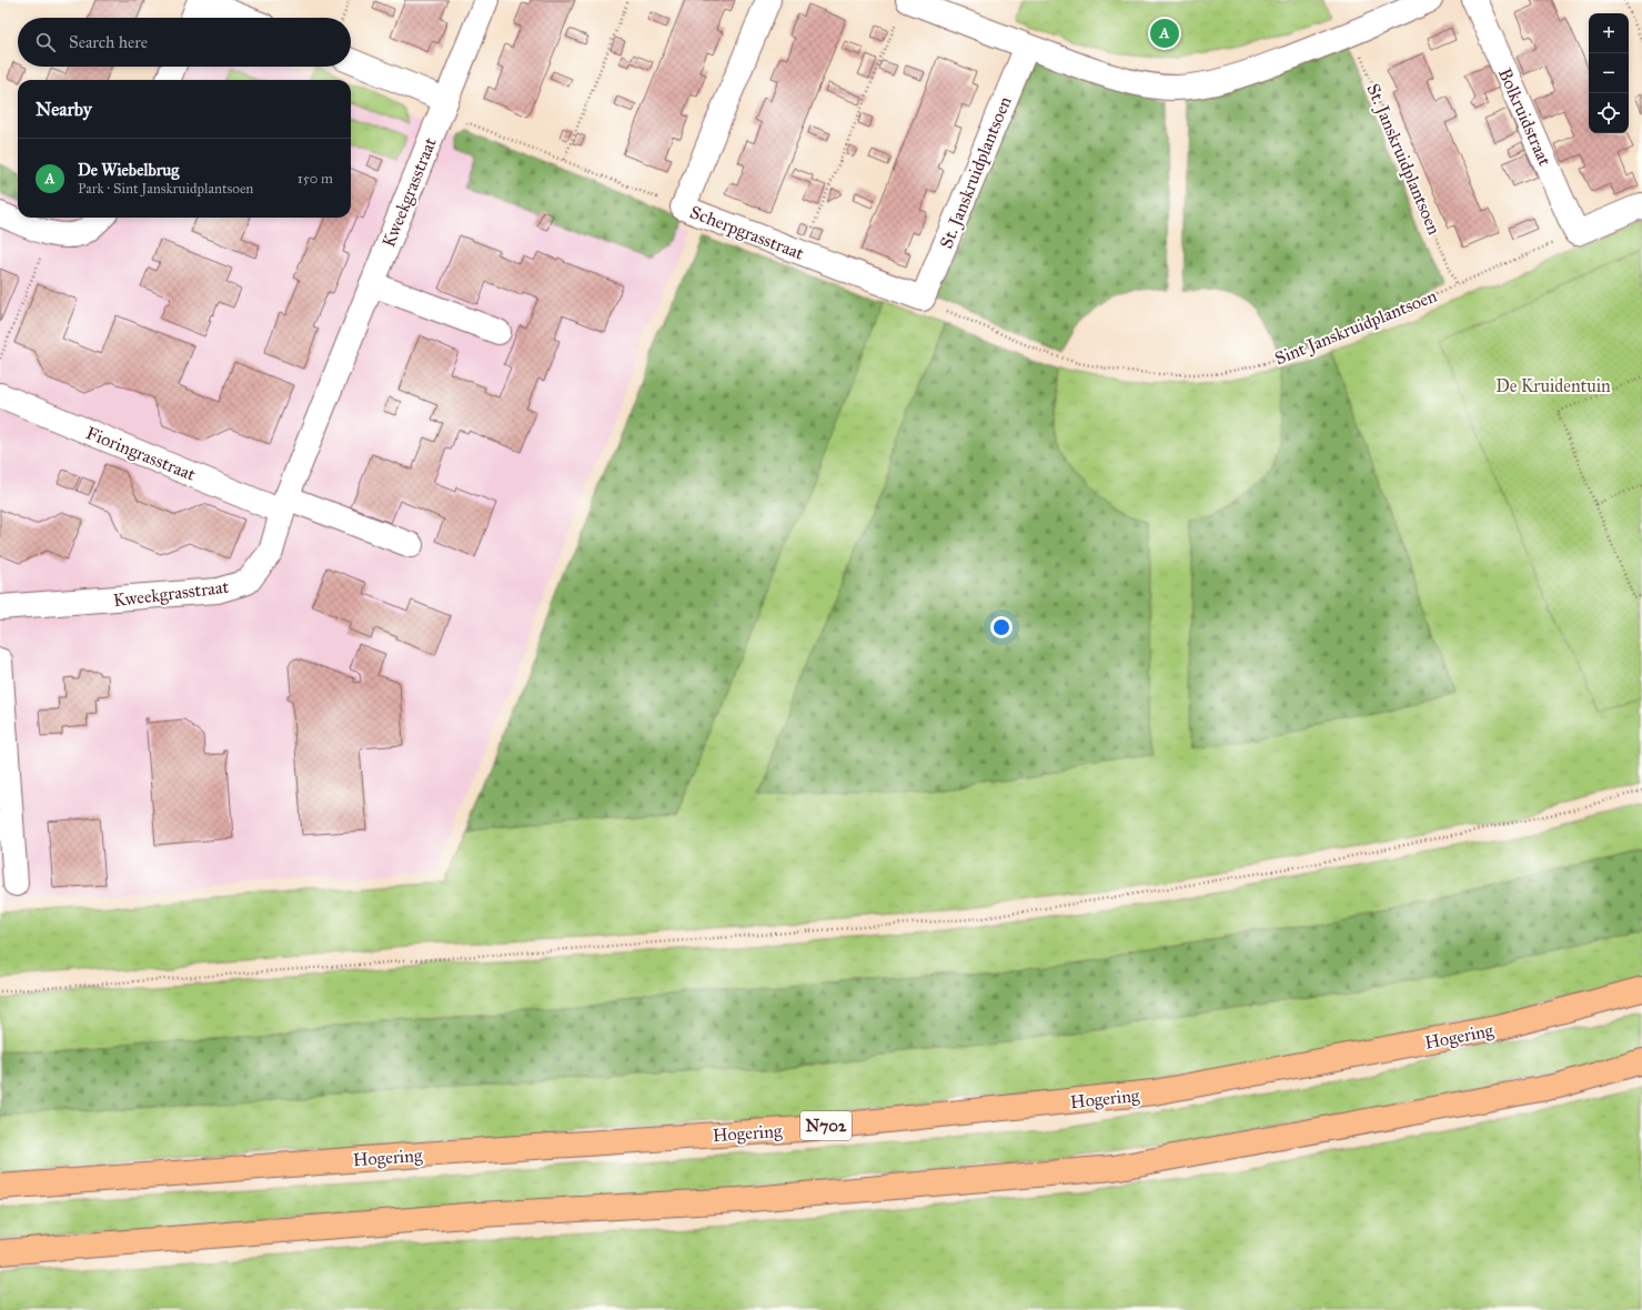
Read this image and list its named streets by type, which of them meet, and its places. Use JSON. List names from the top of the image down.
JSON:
{
  "streets": {
    "highway": ["Hogering", "N702"],
    "street": [
      "Bolkruidstraat",
      "St. Janskruidplantsoen",
      "Kweekgrasstraat",
      "Scherpgrasstraat",
      "Fioringrasstraat"
    ],
    "path": ["Sint Janskruidplantsoen"]
  },
  "crossings": [
    ["St. Janskruidplantsoen", "Scherpgrasstraat"],
    ["St. Janskruidplantsoen", "Sint Janskruidplantsoen"],
    ["Kweekgrasstraat", "Fioringrasstraat"],
    ["Scherpgrasstraat", "Sint Janskruidplantsoen"]
  ],
  "parks": ["De Kruidentuin"],
  "page": {
    "map_buttons": ["+", "−"],
    "pins": "A",
    "search": "Search here",
    "heading": "Nearby",
    "list": [
      {
        "mark": "A",
        "name": "De Wiebelbrug",
        "note": "Park · Sint Janskruidplantsoen",
        "value": "150 m"
      }
    ]
  }
}
